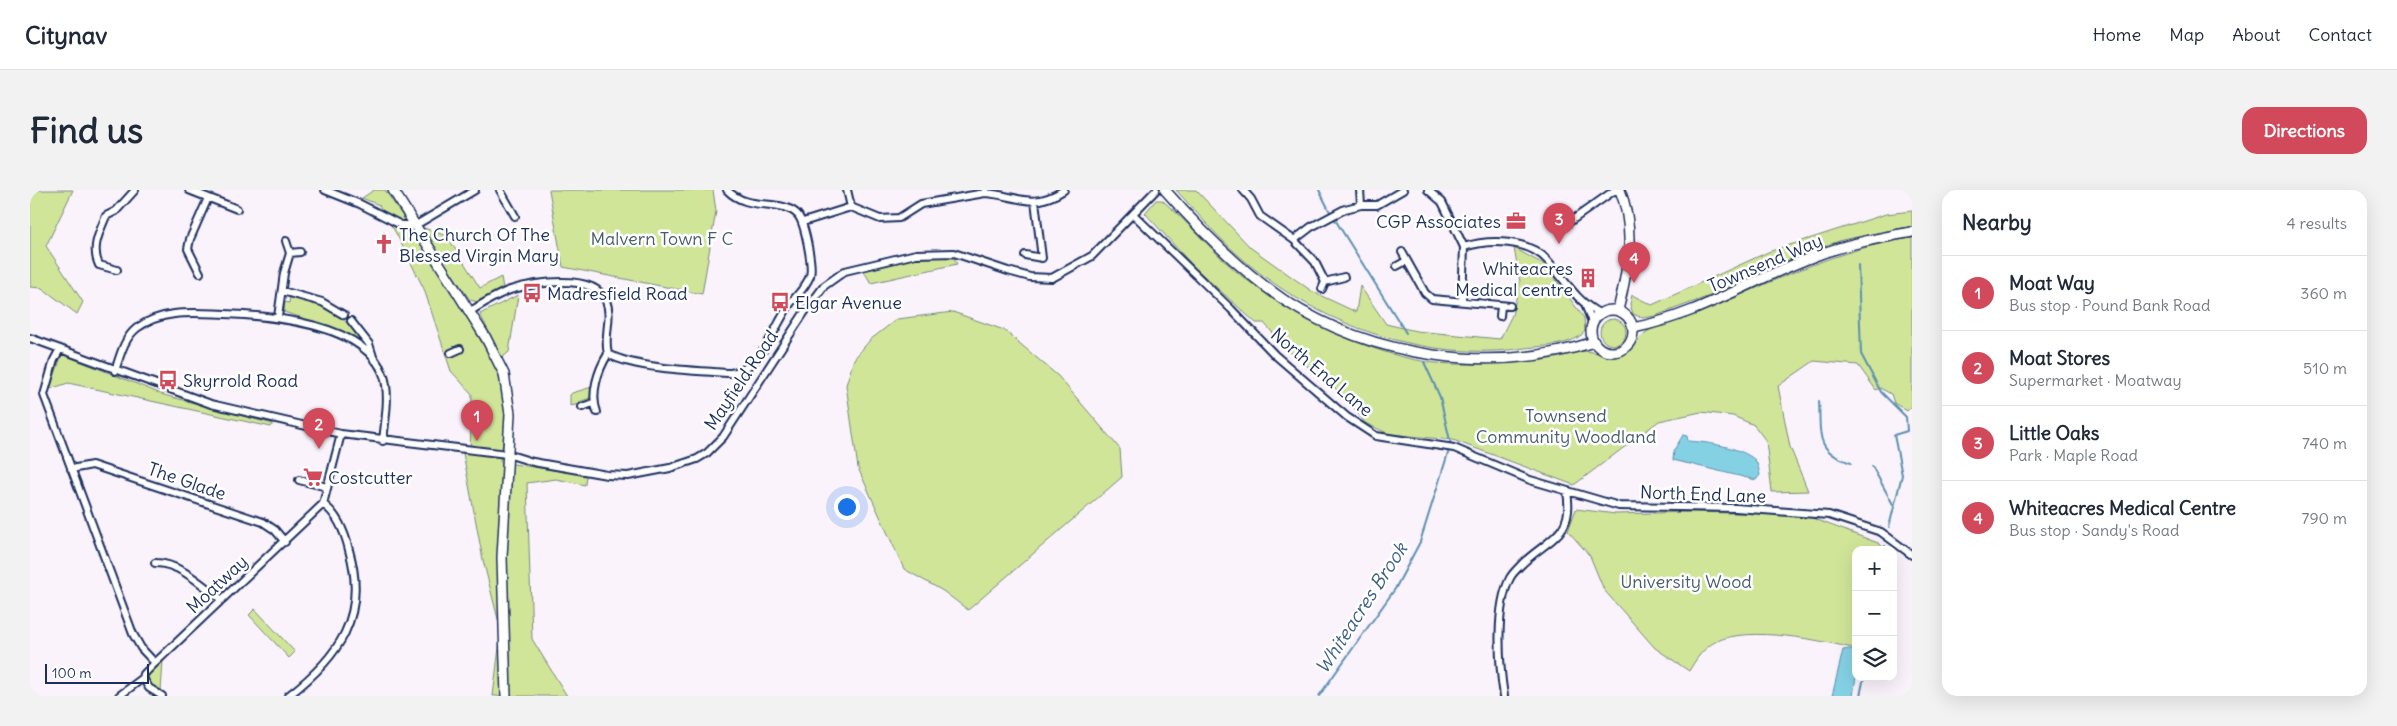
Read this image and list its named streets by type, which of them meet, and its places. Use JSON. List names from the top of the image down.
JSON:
{
  "streets": {
    "main road": ["Townsend Way"],
    "street": [
      "North End Lane",
      "Mayfield Road",
      "The Glade",
      "Moatway"
    ]
  },
  "crossings": [
    ["North End Lane", "Mayfield Road"],
    ["The Glade", "Moatway"]
  ],
  "water": ["Whiteacres Brook"],
  "parks": ["Malvern Town F C", "Townsend Community Woodland", "University Wood"],
  "places": {
    "office": ["CGP Associates"],
    "church": ["The Church Of The Blessed Virgin Mary"],
    "building": ["Whiteacres Medical centre"],
    "bus stop": ["Madresfield Road", "Elgar Avenue", "Skyrrold Road"],
    "supermarket": ["Costcutter"]
  },
  "scale_bar": "100 m",
  "page": {
    "header": "Citynav",
    "nav": [
      "Home",
      "Map",
      "About",
      "Contact"
    ],
    "buttons": "Directions",
    "title": "Find us",
    "heading": ["Nearby", "4 results"],
    "pins": [
      "3",
      "4",
      "1",
      "2"
    ],
    "list": [
      {
        "mark": "1",
        "name": "Moat Way",
        "note": "Bus stop · Pound Bank Road",
        "value": "360 m"
      },
      {
        "mark": "2",
        "name": "Moat Stores",
        "note": "Supermarket · Moatway",
        "value": "510 m"
      },
      {
        "mark": "3",
        "name": "Little Oaks",
        "note": "Park · Maple Road",
        "value": "740 m"
      },
      {
        "mark": "4",
        "name": "Whiteacres Medical Centre",
        "note": "Bus stop · Sandy's Road",
        "value": "790 m"
      }
    ],
    "map_buttons": ["+", "−"],
    "scale": "100 m"
  }
}
